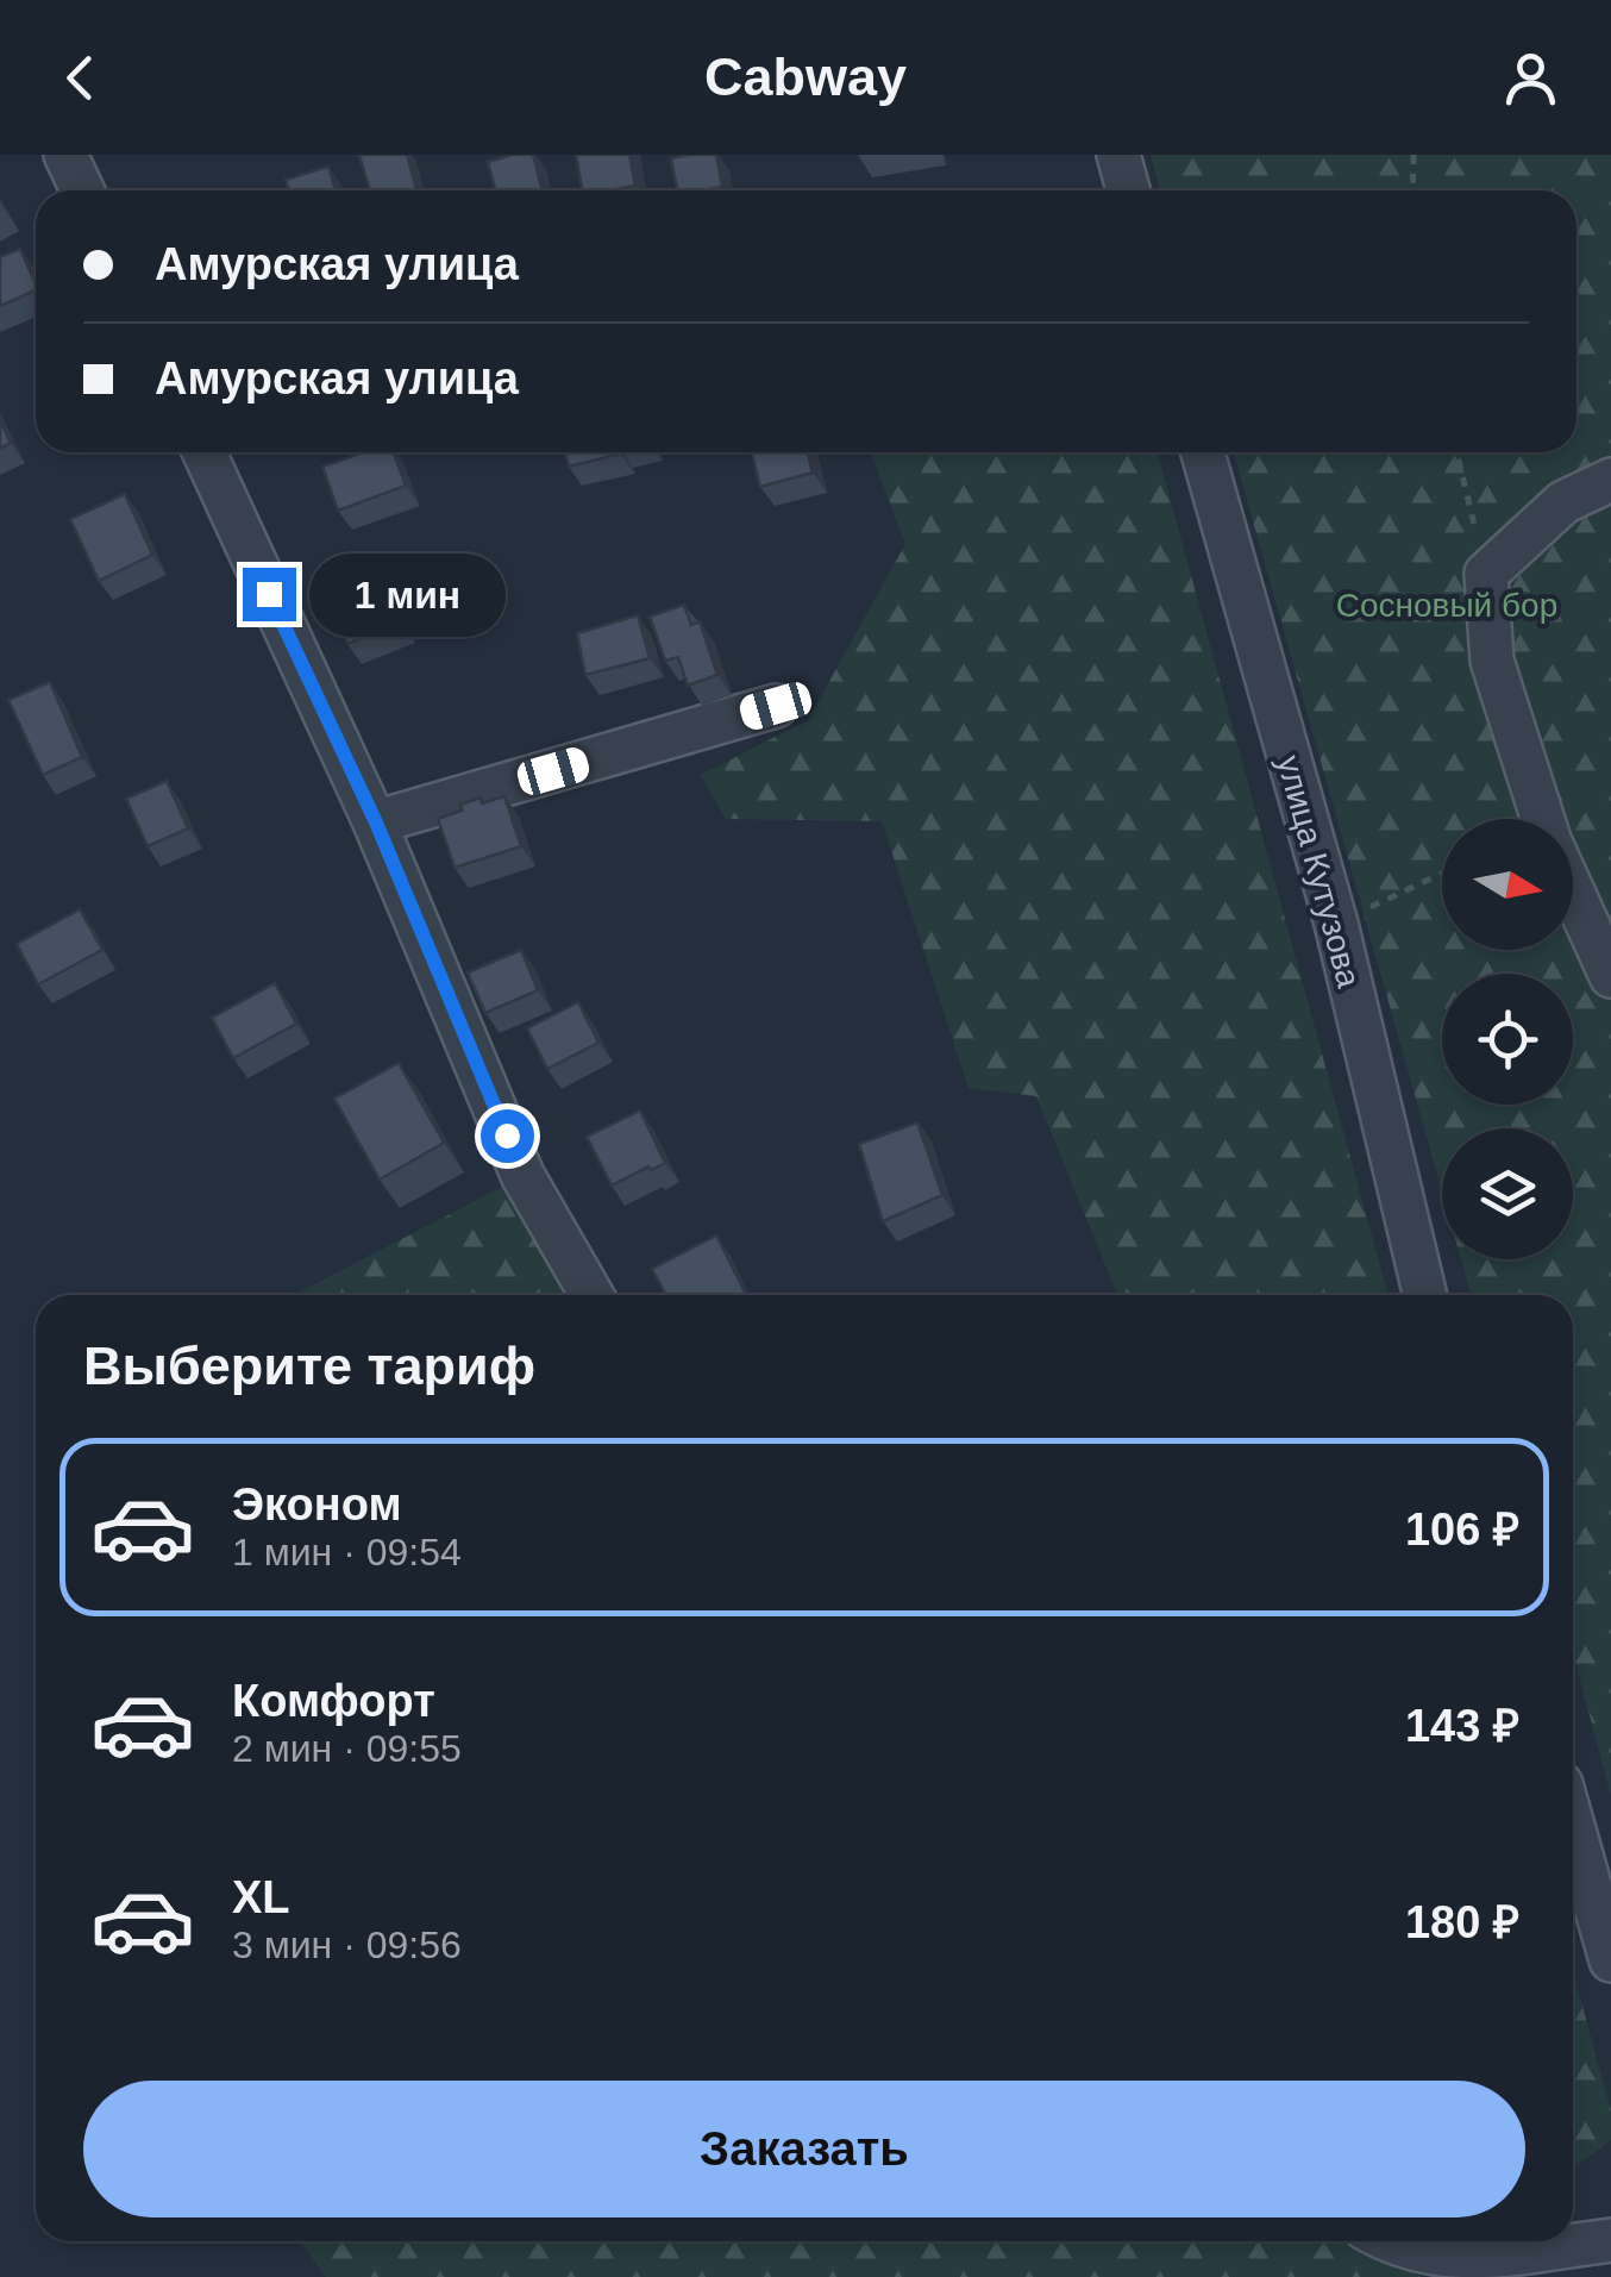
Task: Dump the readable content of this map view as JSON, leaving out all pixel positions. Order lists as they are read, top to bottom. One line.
{"streets":{"street":["улица Кутузова"]},"parks":["Сосновый бор"],"north":"right","page":{"header":"Cabway","banner":["Амурская улица","Амурская улица"],"bubble":"1 мин","heading":"Выберите тариф","list":[{"name":"Эконом","note":"1 мин · 09:54","value":"106 ₽"},{"name":"Комфорт","note":"2 мин · 09:55","value":"143 ₽"},{"name":"XL","note":"3 мин · 09:56","value":"180 ₽"}],"buttons":"Заказать"}}
